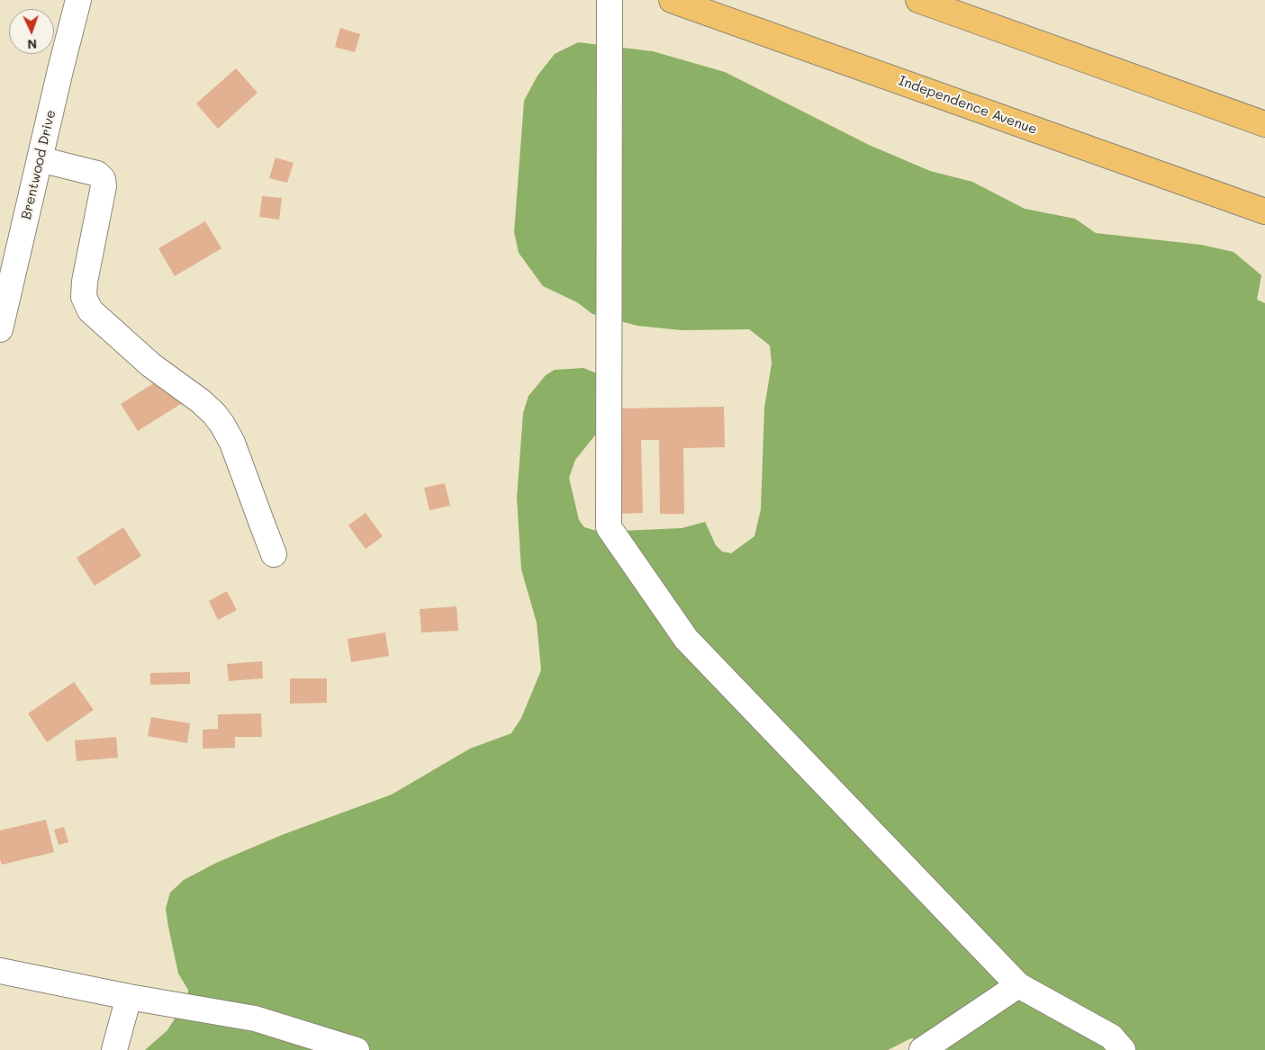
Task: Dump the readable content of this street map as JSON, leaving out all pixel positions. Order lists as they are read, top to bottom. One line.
{"streets":{"main road":["Independence Avenue"],"street":["Brentwood Drive"]},"north":"bottom"}
